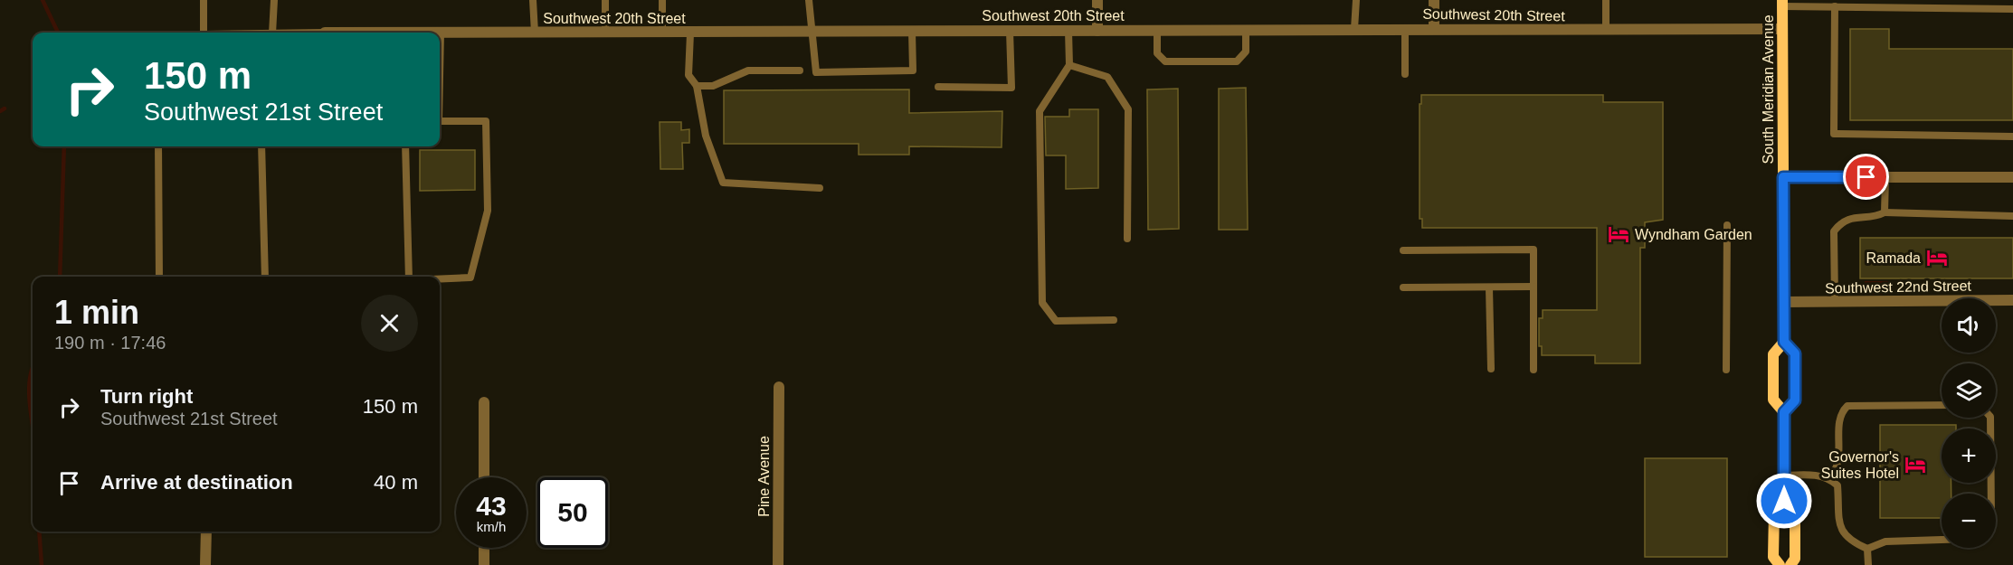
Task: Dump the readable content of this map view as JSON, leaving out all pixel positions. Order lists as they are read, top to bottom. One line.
{"streets":{"main road":["South Meridian Avenue"],"street":["Southwest 20th Street","Southwest 22nd Street","Pine Avenue"]},"crossings":[["Southwest 20th Street","South Meridian Avenue"],["South Meridian Avenue","Southwest 22nd Street"]],"places":{"hotel":["Wyndham Garden","Ramada","Governor's Suites Hotel"]},"page":{"turn":["150 m","Southwest 21st Street"],"heading":["1 min","190 m · 17:46"],"map_buttons":["+","−"],"list":[{"name":"Turn right","note":"Southwest 21st Street","value":"150 m"},{"name":"Arrive at destination","value":"40 m"}],"speed":"43 km/h","limit":"50"}}
